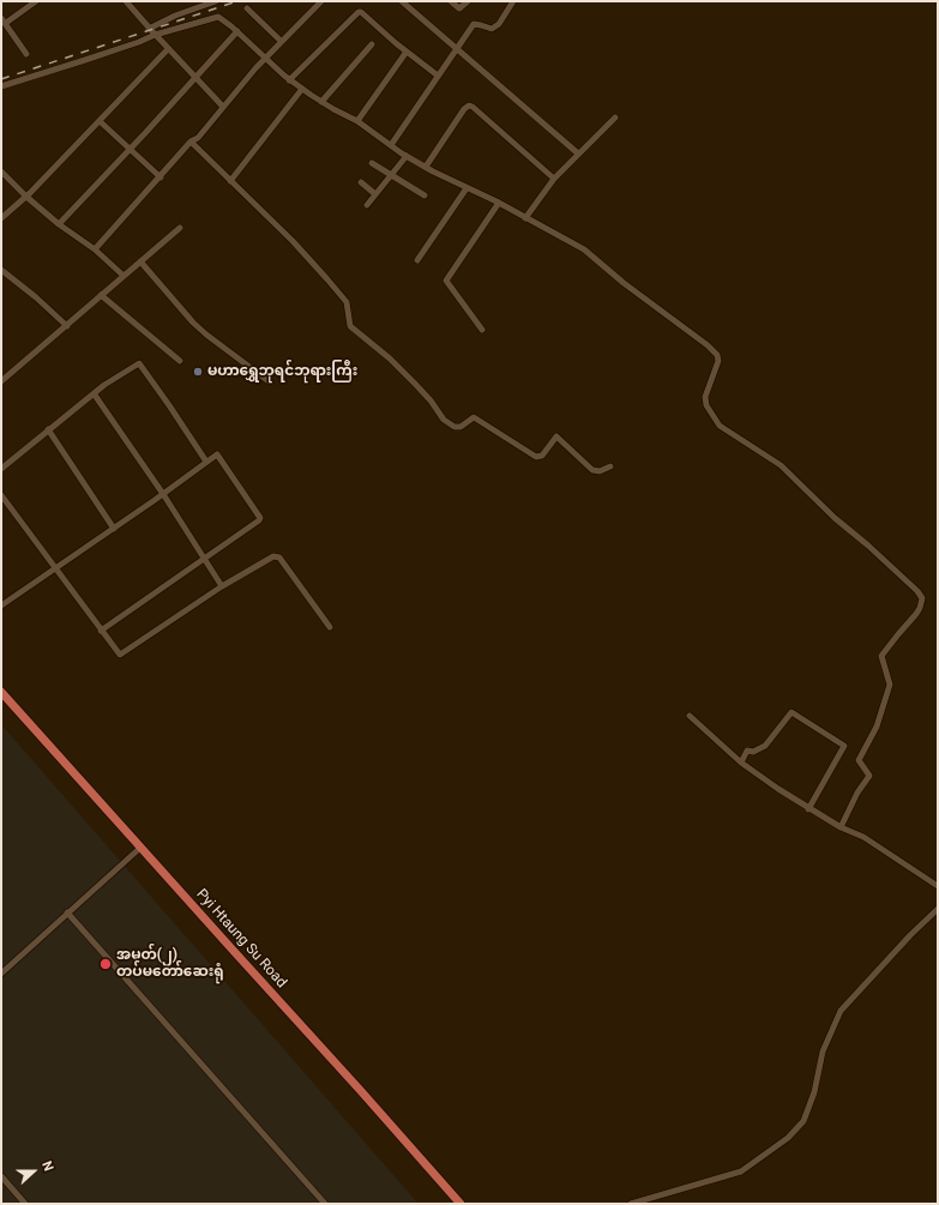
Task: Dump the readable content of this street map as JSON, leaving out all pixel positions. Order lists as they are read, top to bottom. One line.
{"streets":{"highway":["Pyi Htaung Su Road"]},"places":["မဟာရွှေဘုရင်ဘုရားကြီး","အမှတ်(၂) တပ်မတော်ဆေးရုံ"],"north":"right"}
